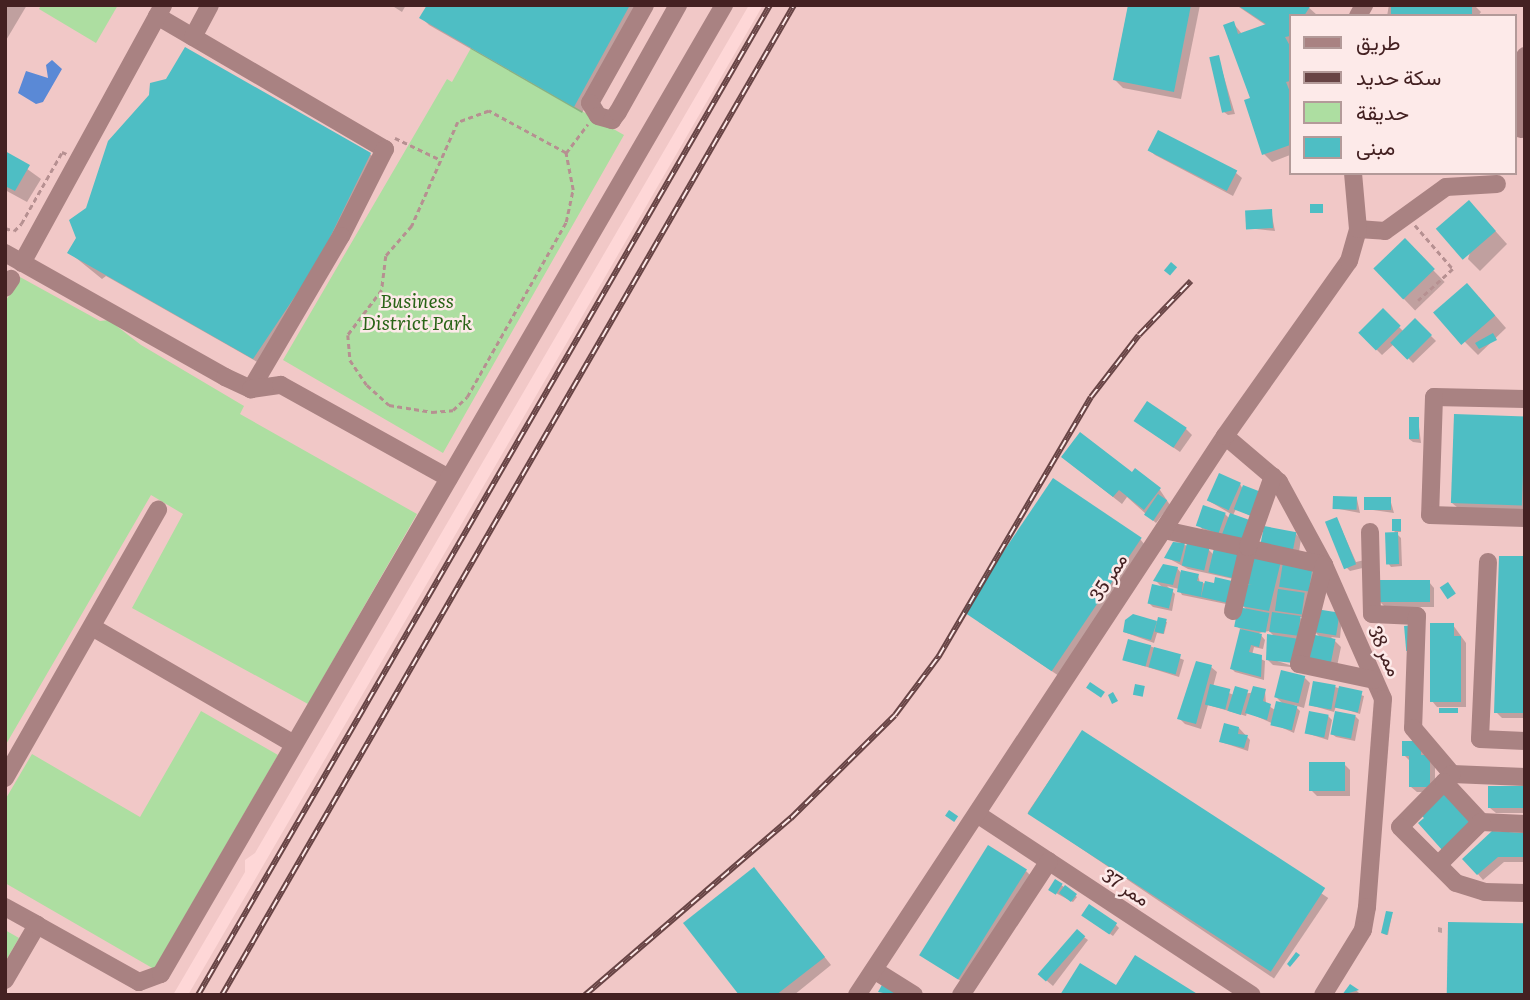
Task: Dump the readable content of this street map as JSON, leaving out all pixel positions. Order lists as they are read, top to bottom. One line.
{"streets":{"street":["ممر 35","ممر 38","ممر 37"]},"crossings":[["ممر 35","ممر 38"],["ممر 35","ممر 37"]],"parks":["Business District Park"],"legend":["طريق","سكة حديد","حديقة","مبنى"]}
